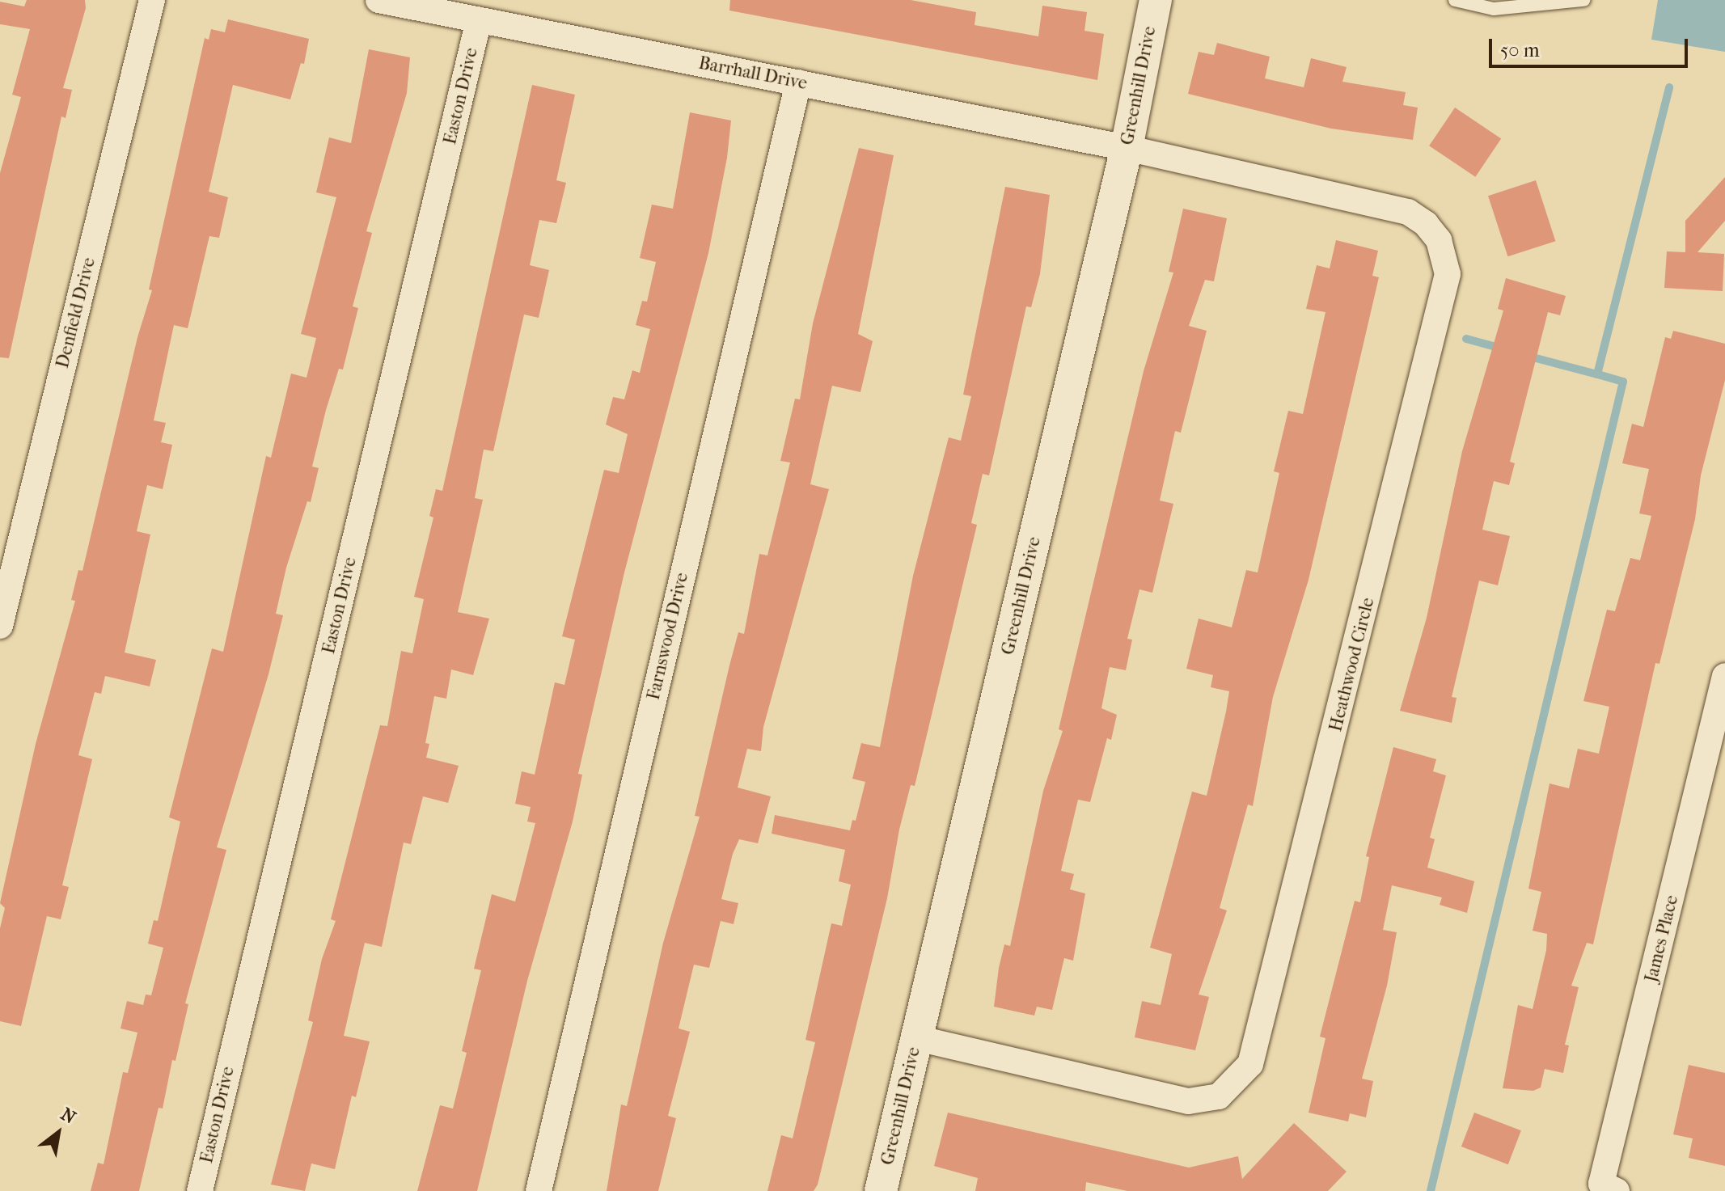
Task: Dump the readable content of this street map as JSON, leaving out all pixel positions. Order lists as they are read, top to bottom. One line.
{"streets":{"street":["Barrhall Drive","Greenhill Drive","Easton Drive","Denfield Drive","Farnswood Drive","Heathwood Circle","James Place"]},"crossings":[["Barrhall Drive","Greenhill Drive"],["Barrhall Drive","Easton Drive"],["Barrhall Drive","Farnswood Drive"],["Barrhall Drive","Heathwood Circle"],["Greenhill Drive","Heathwood Circle"]],"scale_bar":"50 m","north":"top right"}
